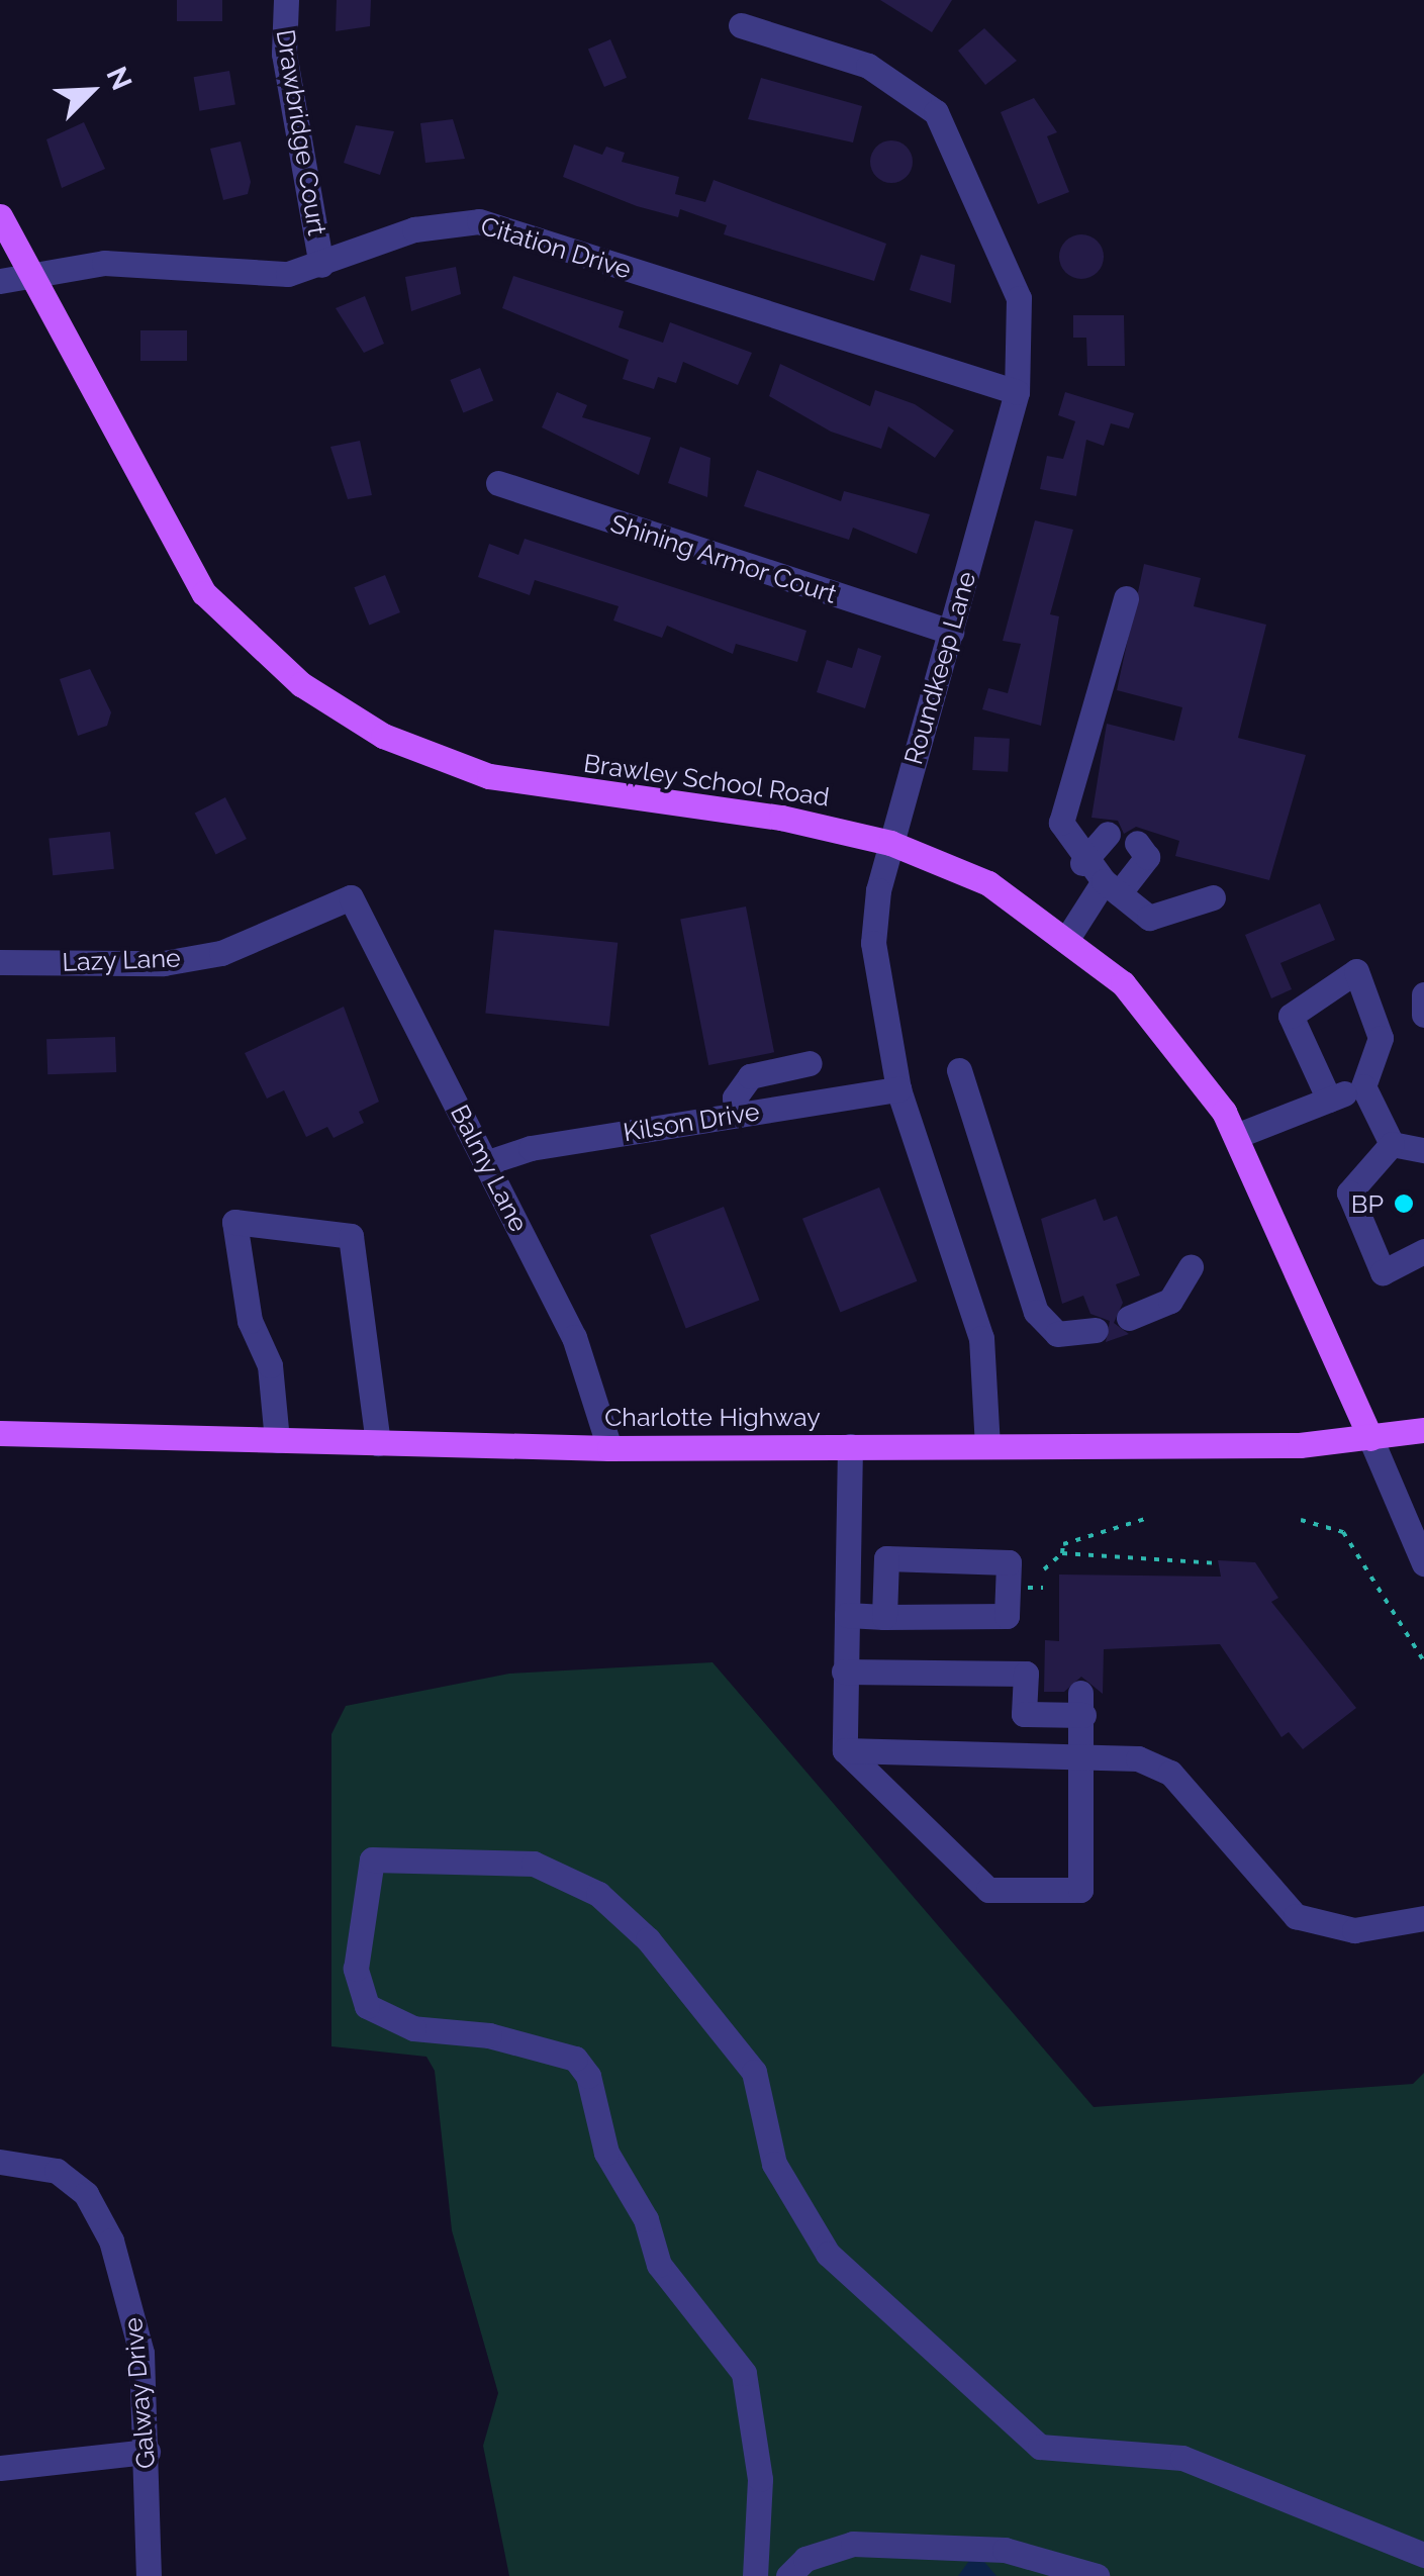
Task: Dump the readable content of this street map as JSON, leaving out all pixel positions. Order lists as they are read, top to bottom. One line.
{"streets":{"main road":["Brawley School Road","Charlotte Highway"],"street":["Drawbridge Court","Citation Drive","Shining Armor Court","Roundkeep Lane","Lazy Lane","Kilson Drive","Balmy Lane","Galway Drive"]},"crossings":[["Drawbridge Court","Citation Drive"],["Citation Drive","Roundkeep Lane"],["Citation Drive","Brawley School Road"],["Shining Armor Court","Roundkeep Lane"],["Roundkeep Lane","Brawley School Road"],["Roundkeep Lane","Kilson Drive"],["Roundkeep Lane","Charlotte Highway"],["Brawley School Road","Charlotte Highway"],["Lazy Lane","Balmy Lane"],["Kilson Drive","Balmy Lane"],["Balmy Lane","Charlotte Highway"]],"places":["BP"],"north":"top right"}
